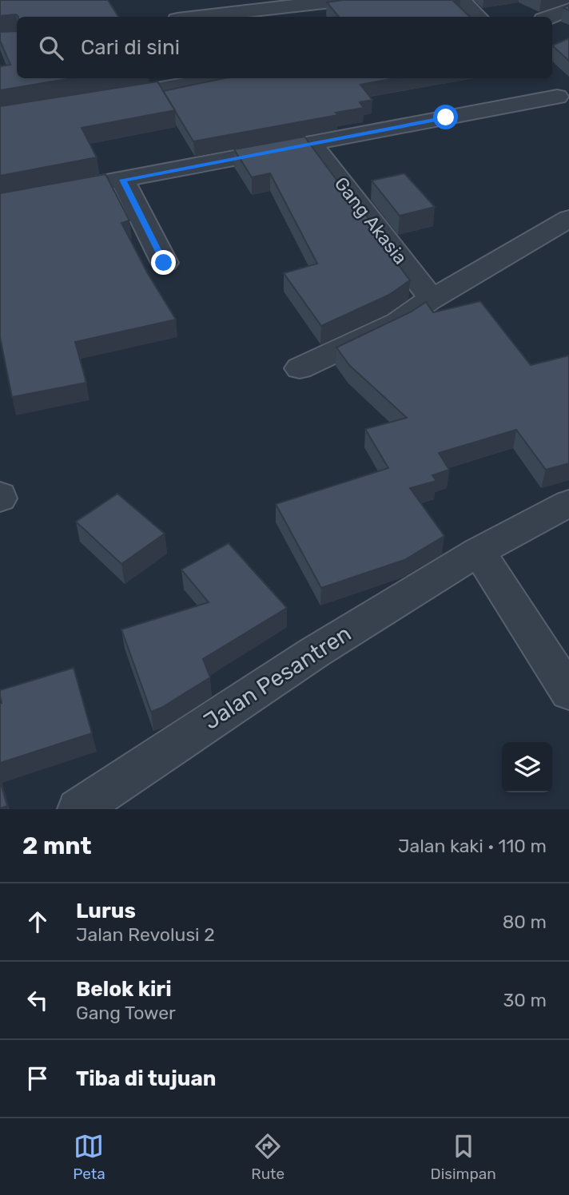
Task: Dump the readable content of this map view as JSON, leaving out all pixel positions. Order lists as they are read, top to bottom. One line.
{"streets":{"street":["Gang Akasia","Jalan Pesantren"]},"page":{"search":"Cari di sini","heading":["2 mnt","Jalan kaki · 110 m"],"list":[["Lurus","Jalan Revolusi 2","80 m"],["Belok kiri","Gang Tower","30 m"],"Tiba di tujuan"],"nav":["Peta","Rute","Disimpan"]}}
